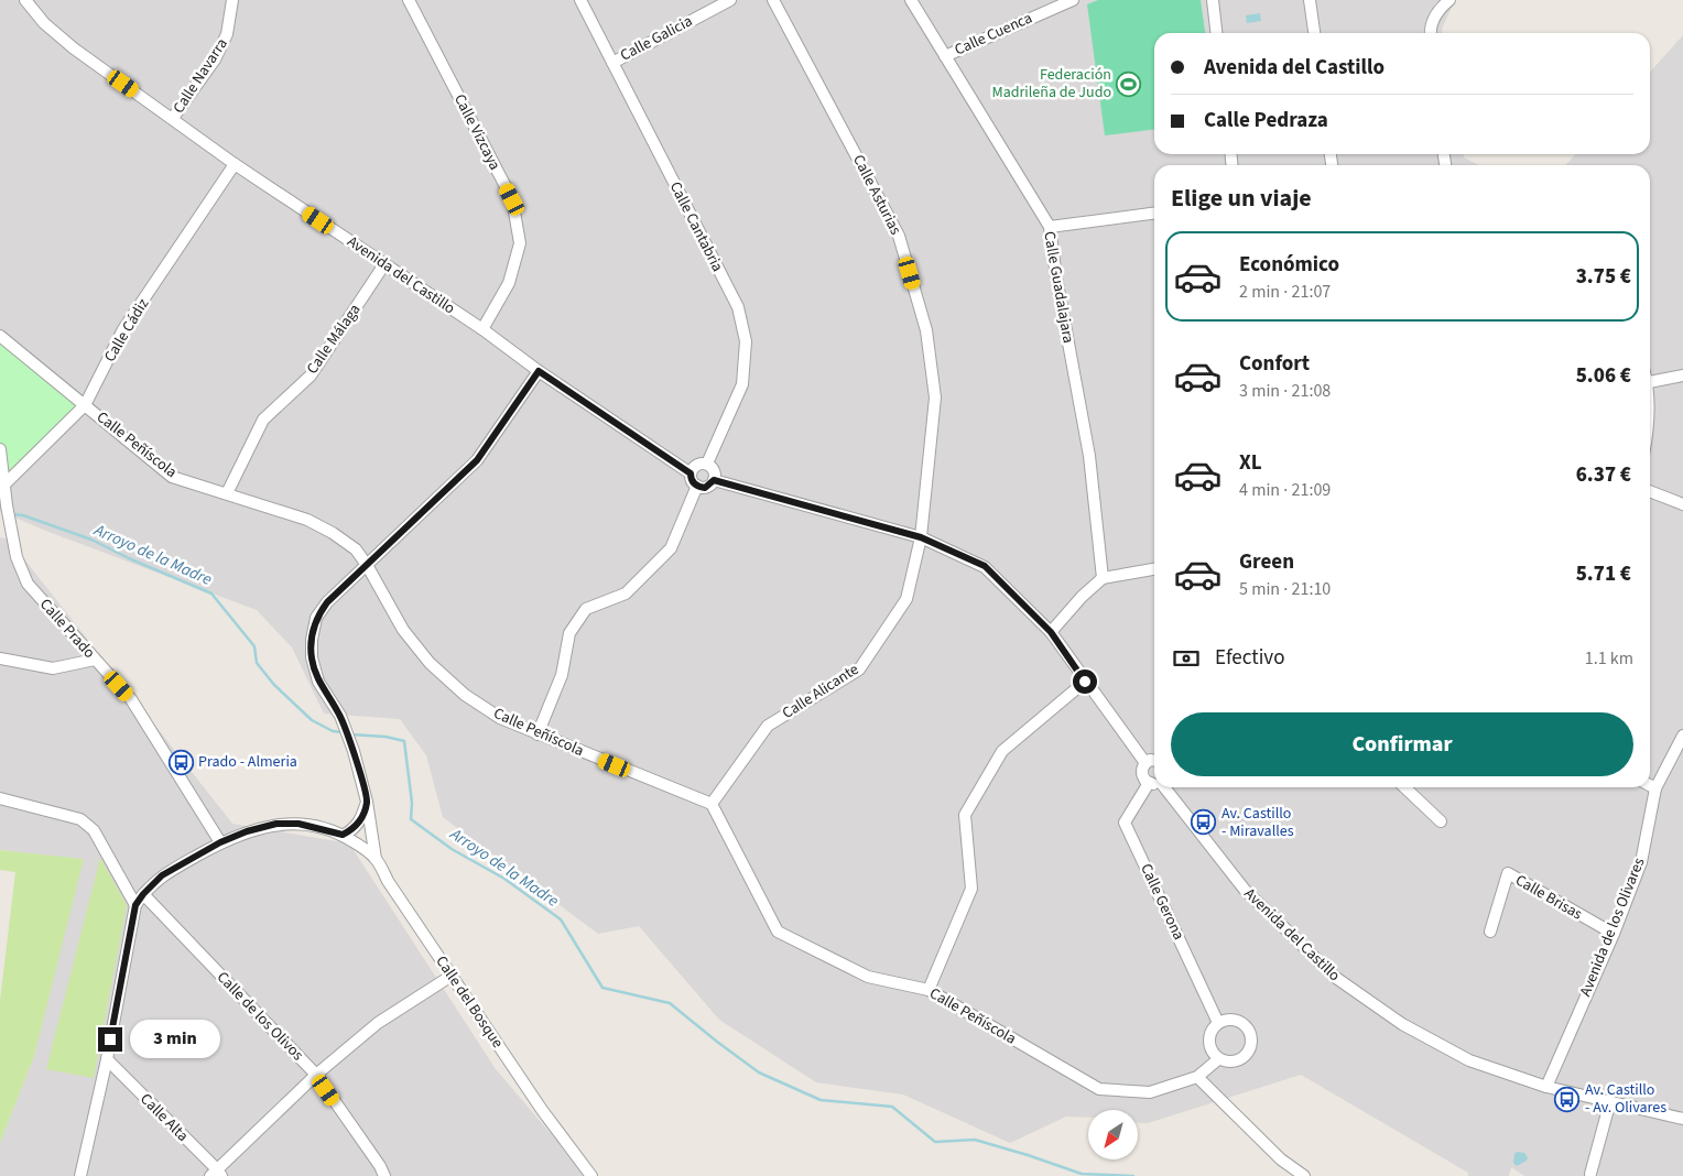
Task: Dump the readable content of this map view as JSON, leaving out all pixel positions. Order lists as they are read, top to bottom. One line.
{"streets":{"street":["Calle Cuenca","Calle Galicia","Calle Navarra","Calle Vizcaya","Calle Asturias","Calle Cantabria","Avenida del Castillo","Calle Guadalajara","Calle Cádiz","Calle Málaga","Calle Peñíscola","Calle Prado","Calle Alicante","Calle Brisas","Calle Gerona","Avenida de los Olivares","Calle del Bosque","Calle de los Olivos","Calle Alta"]},"crossings":[["Calle Cuenca","Calle Guadalajara"],["Calle Galicia","Calle Cantabria"],["Calle Navarra","Avenida del Castillo"],["Calle Vizcaya","Avenida del Castillo"],["Calle Asturias","Calle Alicante"],["Calle Cantabria","Avenida del Castillo"],["Avenida del Castillo","Calle Cádiz"],["Avenida del Castillo","Calle Málaga"],["Avenida del Castillo","Avenida de los Olivares"],["Calle Cádiz","Calle Peñíscola"],["Calle Cádiz","Calle Prado"],["Calle Málaga","Calle Peñíscola"],["Calle Peñíscola","Calle Alicante"],["Calle Peñíscola","Calle Gerona"],["Calle Prado","Calle del Bosque"],["Calle Brisas","Avenida de los Olivares"],["Calle del Bosque","Calle de los Olivos"]],"water":["Arroyo de la Madre"],"places":{"sports":["Federación Madrileña de Judo"],"bus stop":["Prado - Almeria","Av. Castillo - Miravalles","Av. Castillo - Av. Olivares"]},"north":"bottom left","page":{"banner":["Avenida del Castillo","Calle Pedraza"],"heading":"Elige un viaje","list":[{"name":"Económico","note":"2 min · 21:07","value":"3.75 €"},{"name":"Confort","note":"3 min · 21:08","value":"5.06 €"},{"name":"XL","note":"4 min · 21:09","value":"6.37 €"},{"name":"Green","note":"5 min · 21:10","value":"5.71 €"}],"pay":["Efectivo","1.1 km"],"buttons":"Confirmar","bubble":"3 min"}}
